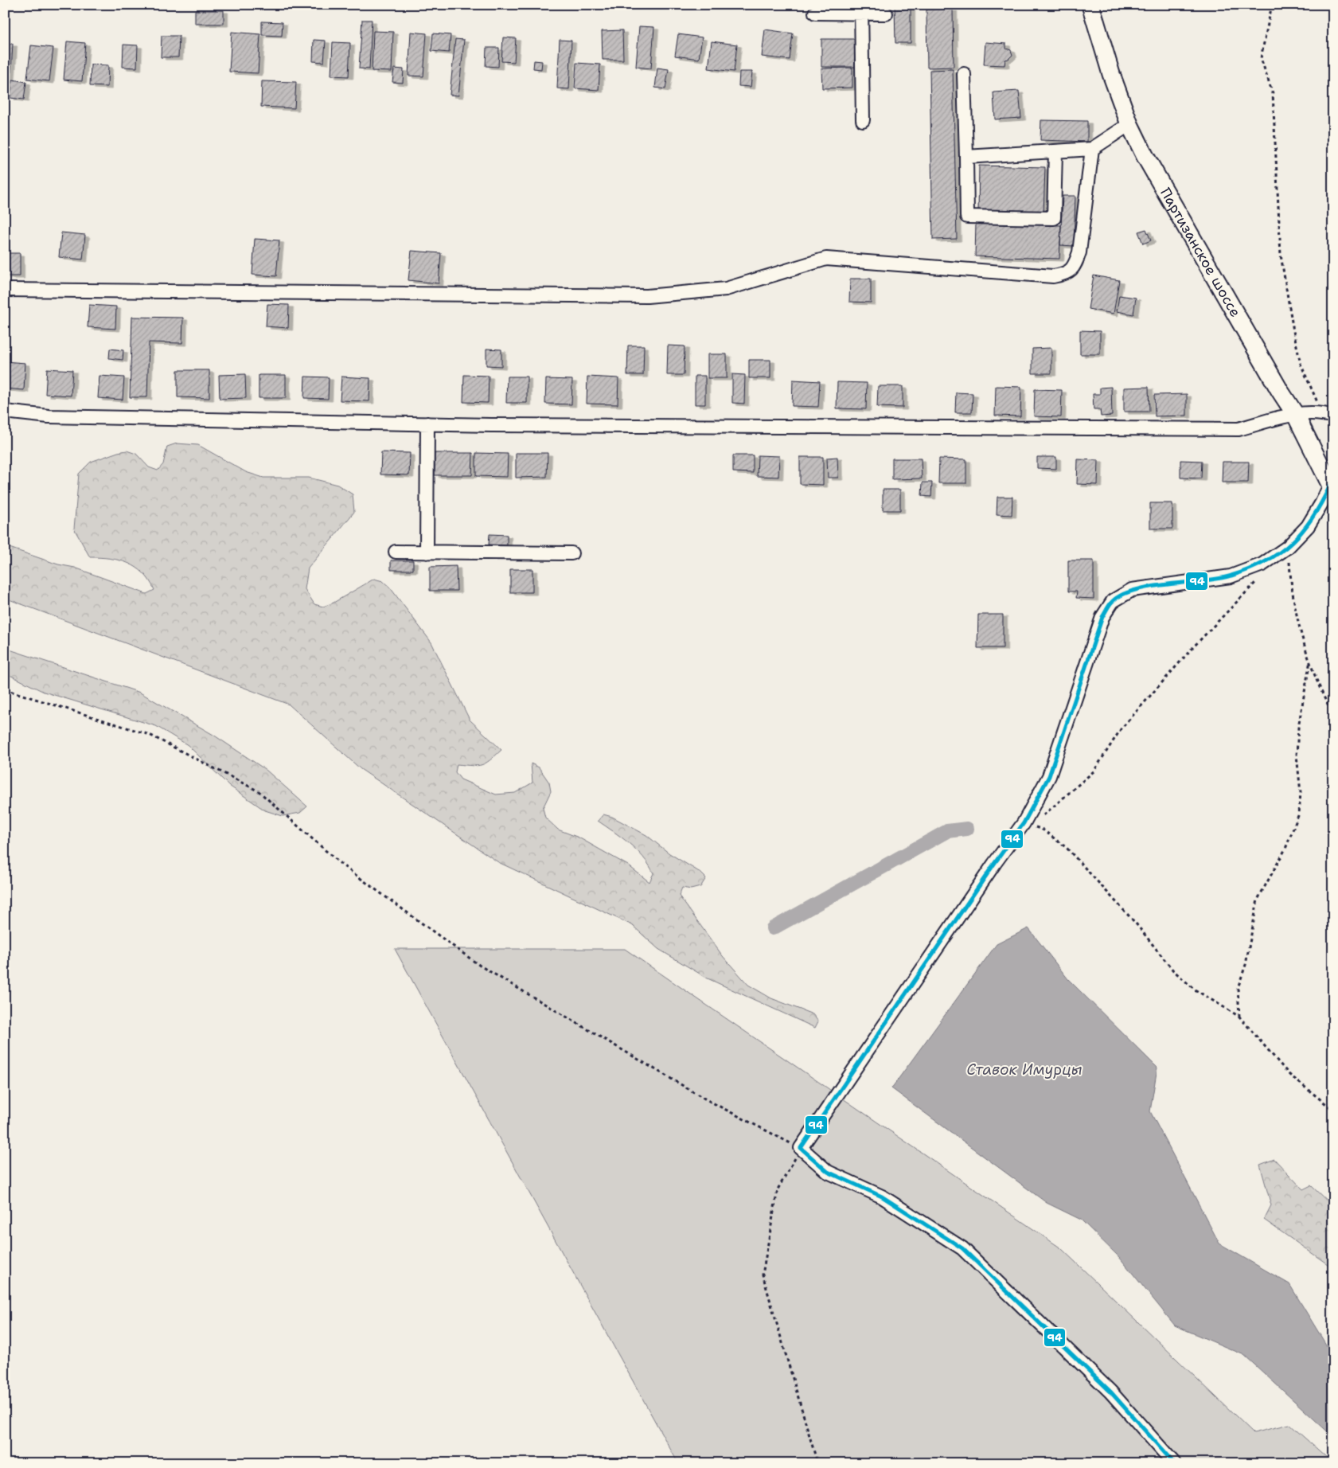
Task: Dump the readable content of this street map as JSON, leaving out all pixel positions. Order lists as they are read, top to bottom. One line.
{"streets":{"main road":["Партизанское шоссе"]},"water":["Ставок Имурцы"],"lines":["transit line 94"]}
